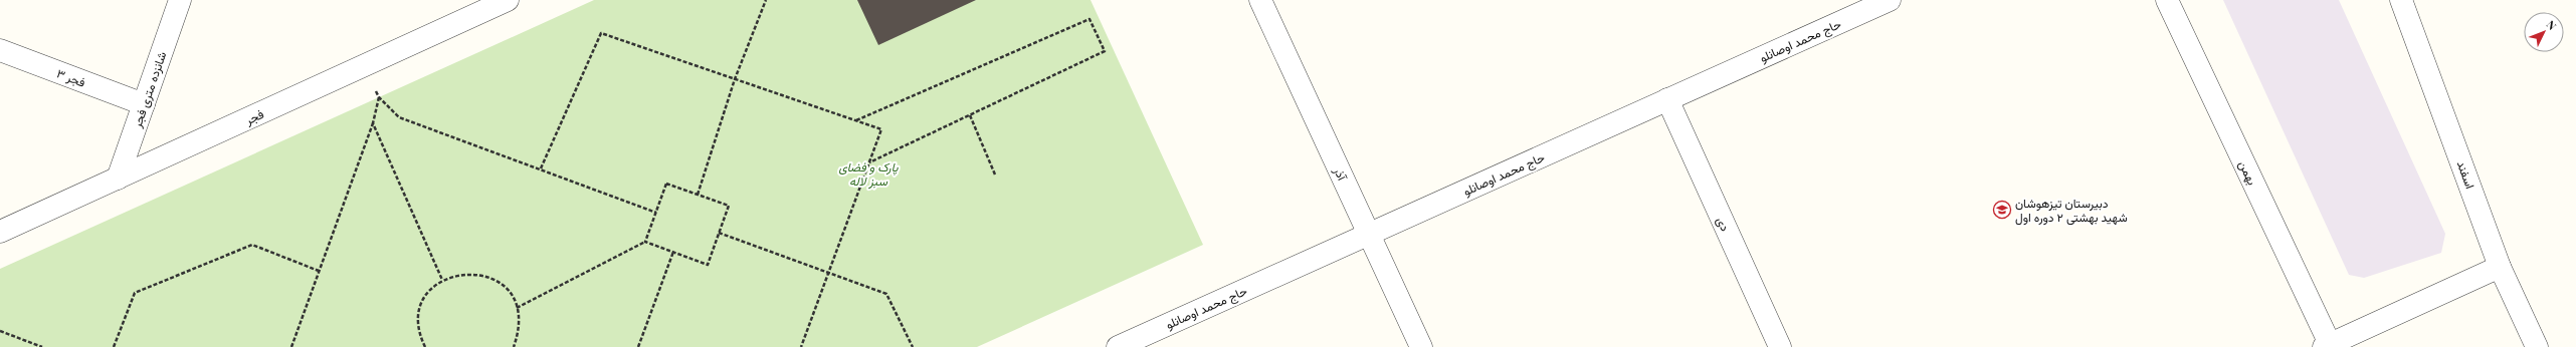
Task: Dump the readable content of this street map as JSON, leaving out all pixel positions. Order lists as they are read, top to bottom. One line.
{"streets":{"street":["حاج محمد اوصانلو","فجر ۳","شانزده متری فجر","فجر","بهمن","آذر","اسفند","دی"]},"crossings":[["حاج محمد اوصانلو","آذر"],["حاج محمد اوصانلو","دی"],["فجر ۳","شانزده متری فجر"],["شانزده متری فجر","فجر"]],"parks":["پارک و فضای سبز لاله"],"places":{"school or university":["دبیرستان تیزهوشان شهید بهشتی ۲ دوره اول"]},"north":"top right"}
